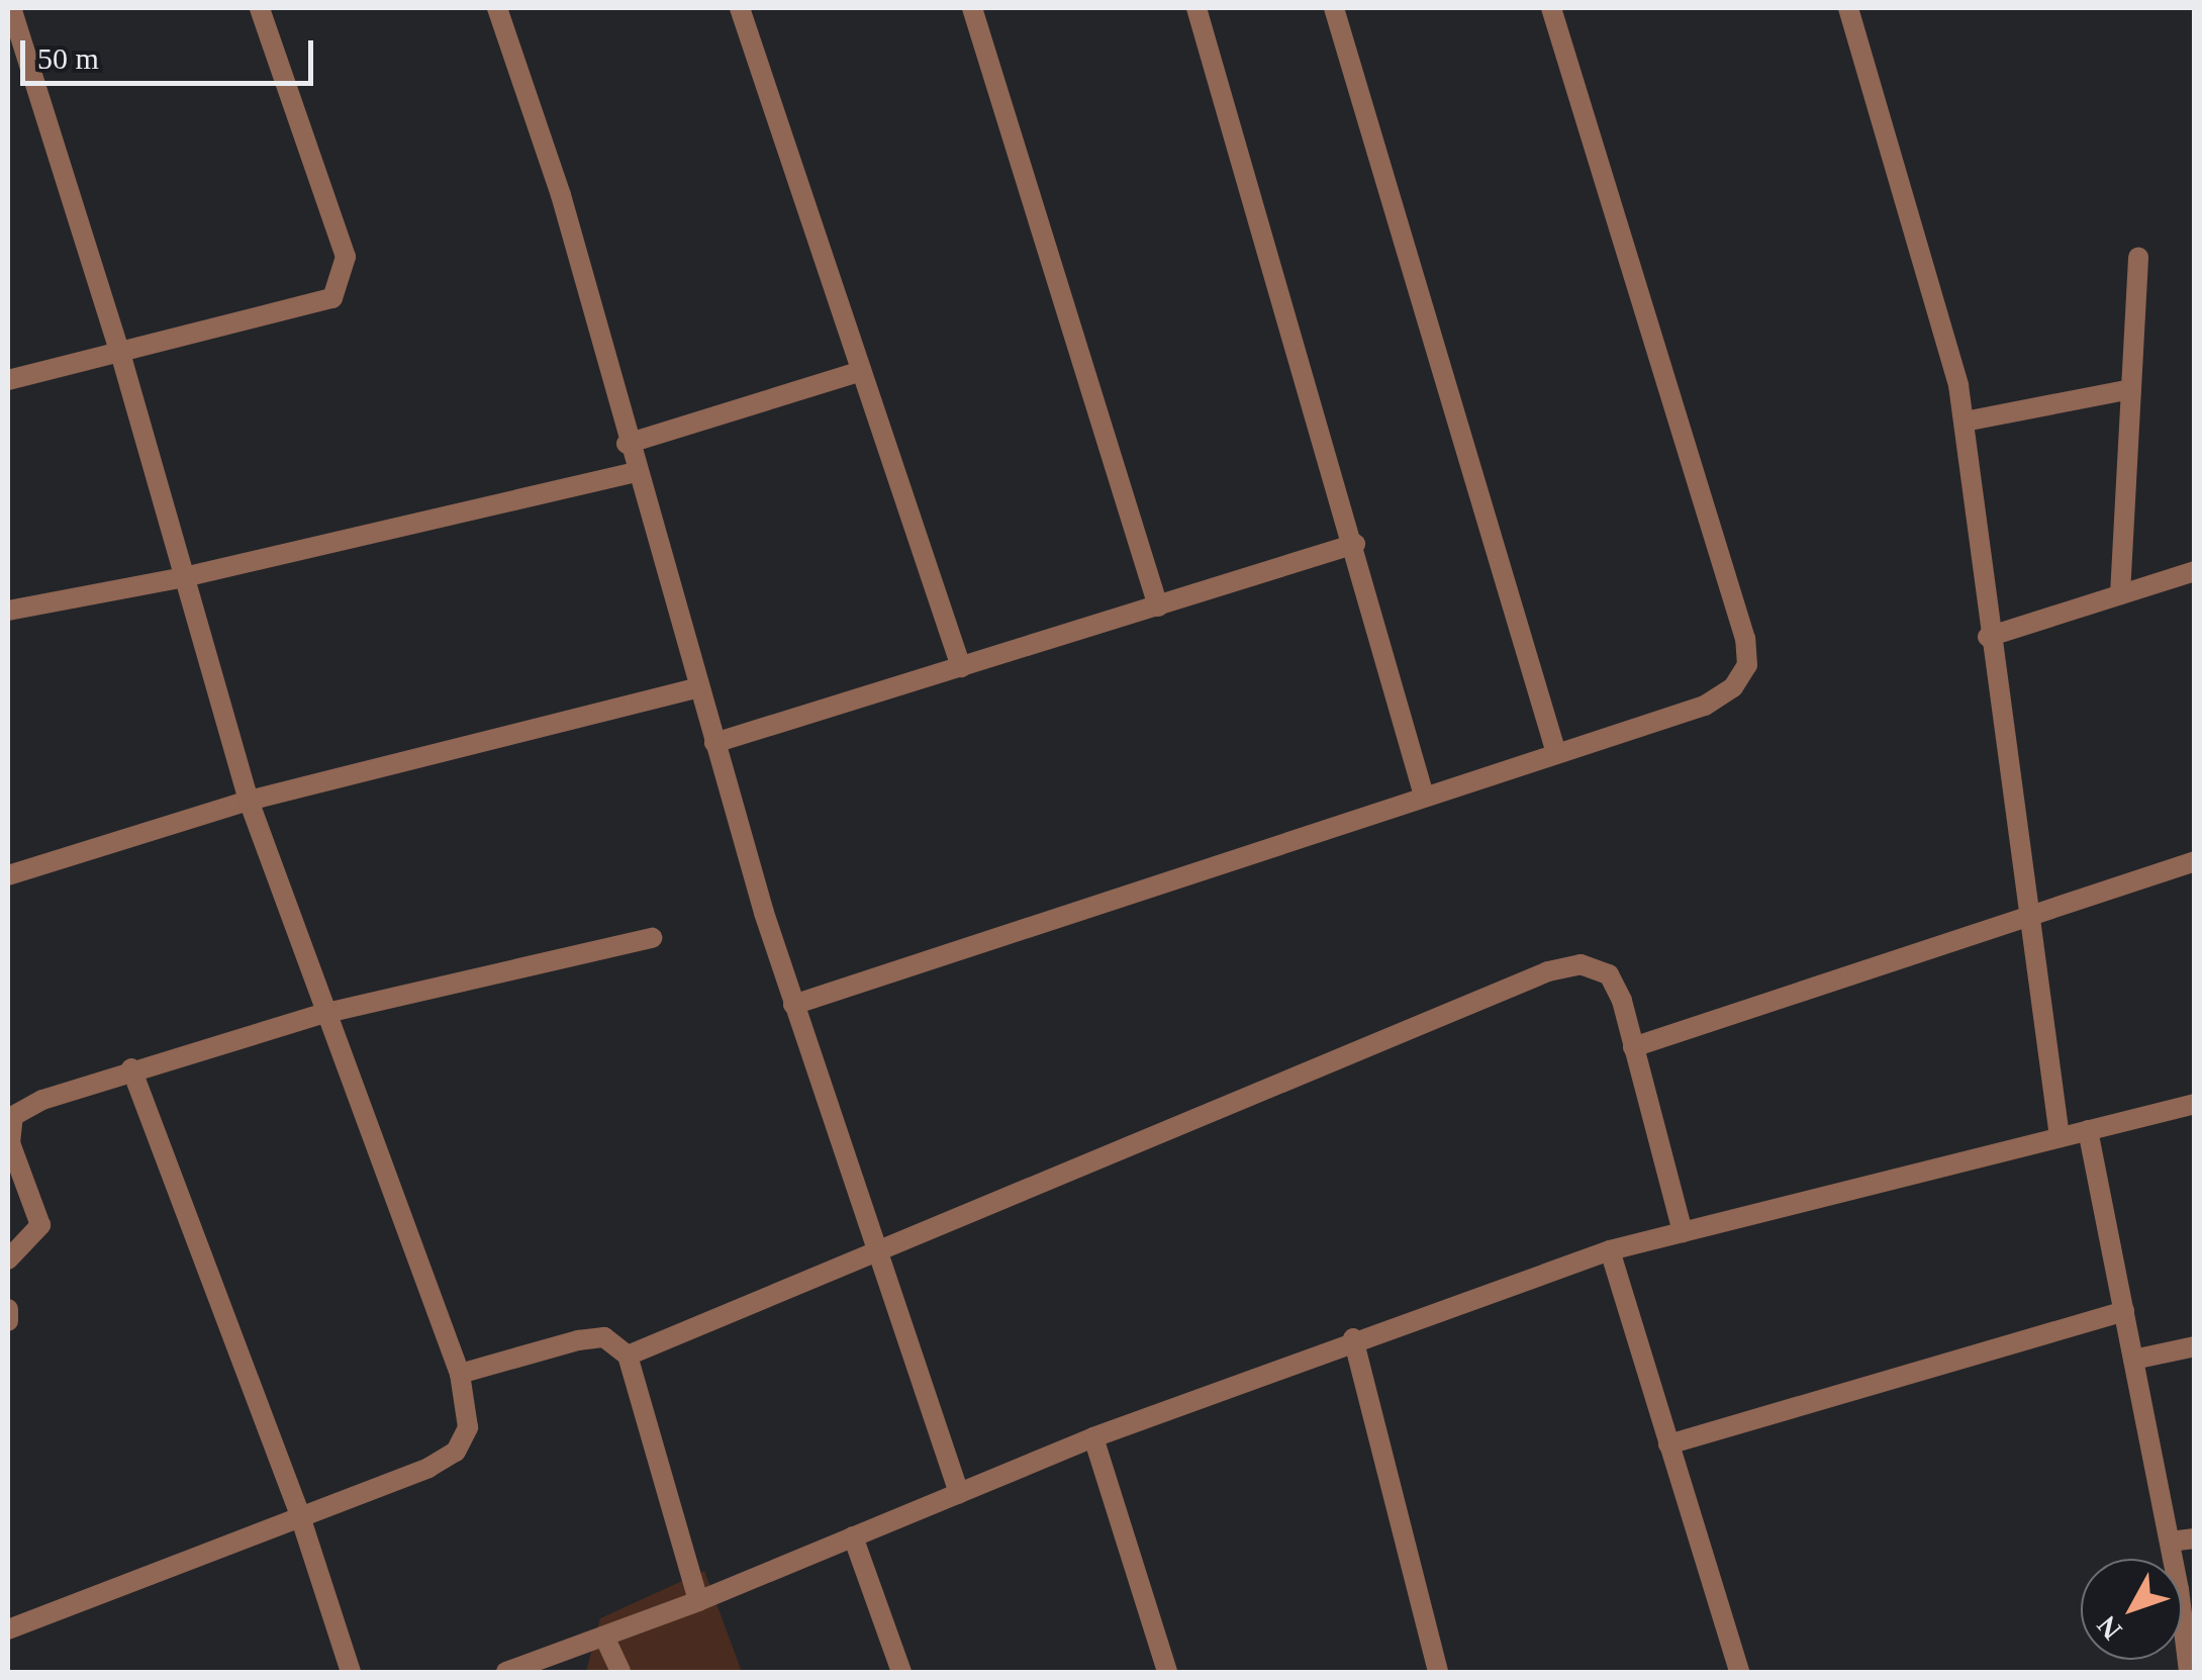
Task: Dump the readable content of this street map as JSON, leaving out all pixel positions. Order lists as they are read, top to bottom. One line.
{"scale_bar":"50 m","north":"bottom left"}
